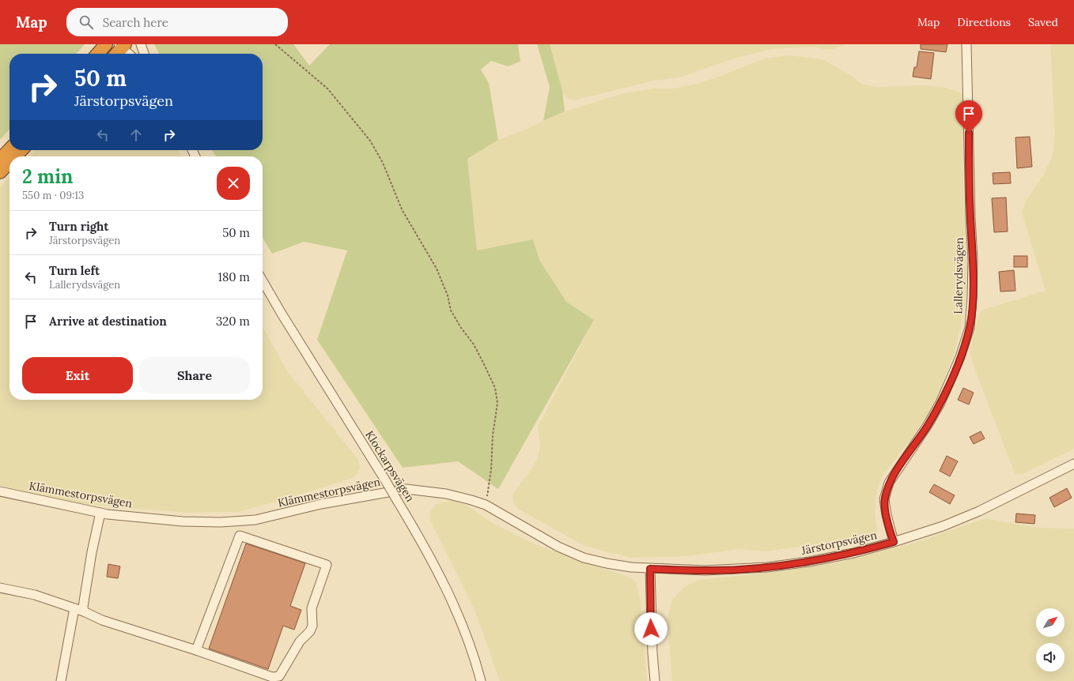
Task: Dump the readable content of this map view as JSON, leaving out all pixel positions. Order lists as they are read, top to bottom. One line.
{"streets":{"street":["Lallerydsvägen","Klockarpsvägen","Klämmestorpsvägen","Järstorpsvägen"]},"crossings":[["Lallerydsvägen","Järstorpsvägen"],["Klämmestorpsvägen","Järstorpsvägen"]],"north":"top right","page":{"header":"Map","search":"Search here","nav":["Map","Directions","Saved"],"turn":["50 m","Järstorpsvägen"],"heading":["2 min","550 m · 09:13"],"list":[{"name":"Turn right","note":"Järstorpsvägen","value":"50 m"},{"name":"Turn left","note":"Lallerydsvägen","value":"180 m"},{"name":"Arrive at destination","value":"320 m"}],"buttons":["Exit","Share"]}}
